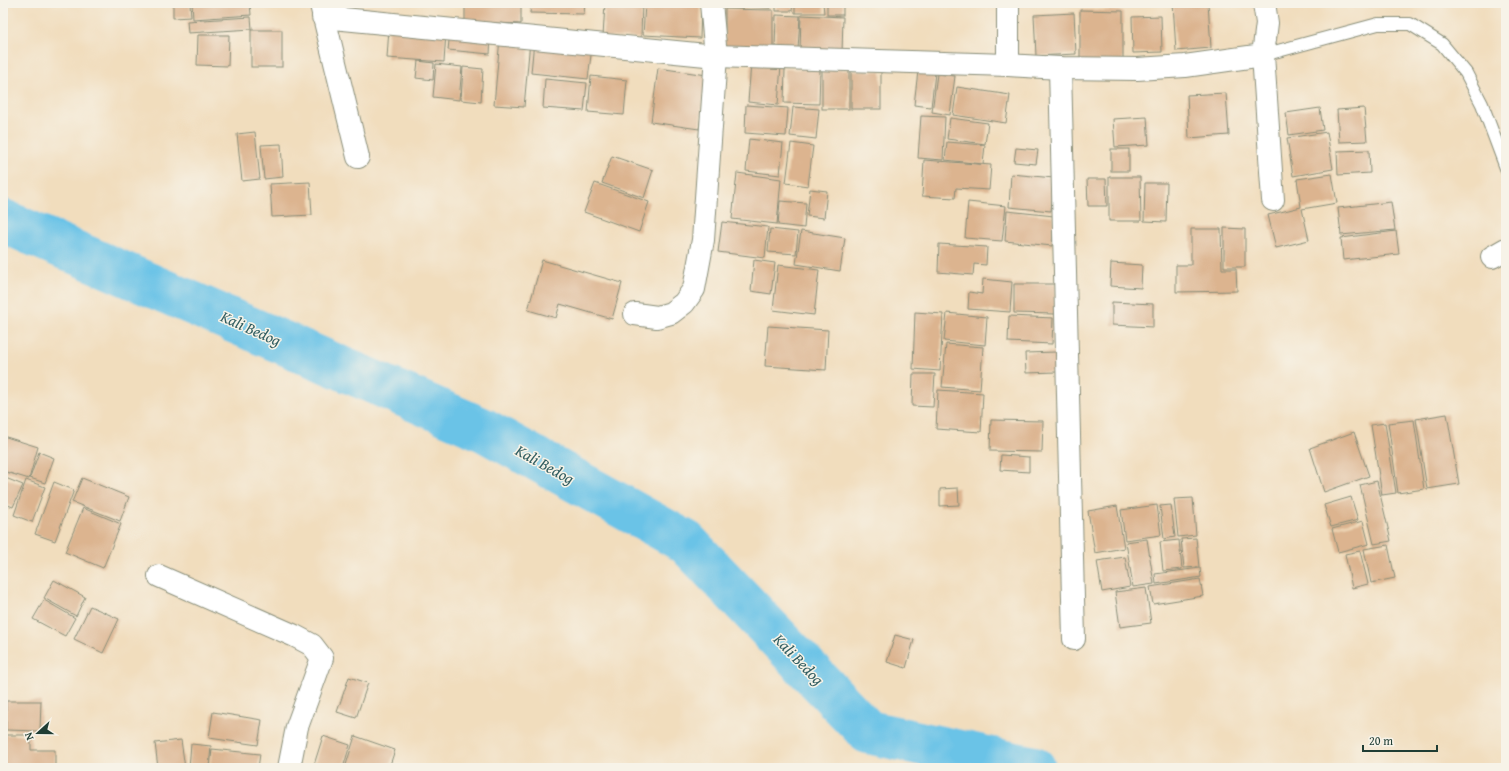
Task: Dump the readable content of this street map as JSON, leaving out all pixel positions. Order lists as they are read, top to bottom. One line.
{"water":["Kali Bedog"],"scale_bar":"20 m","north":"left"}
